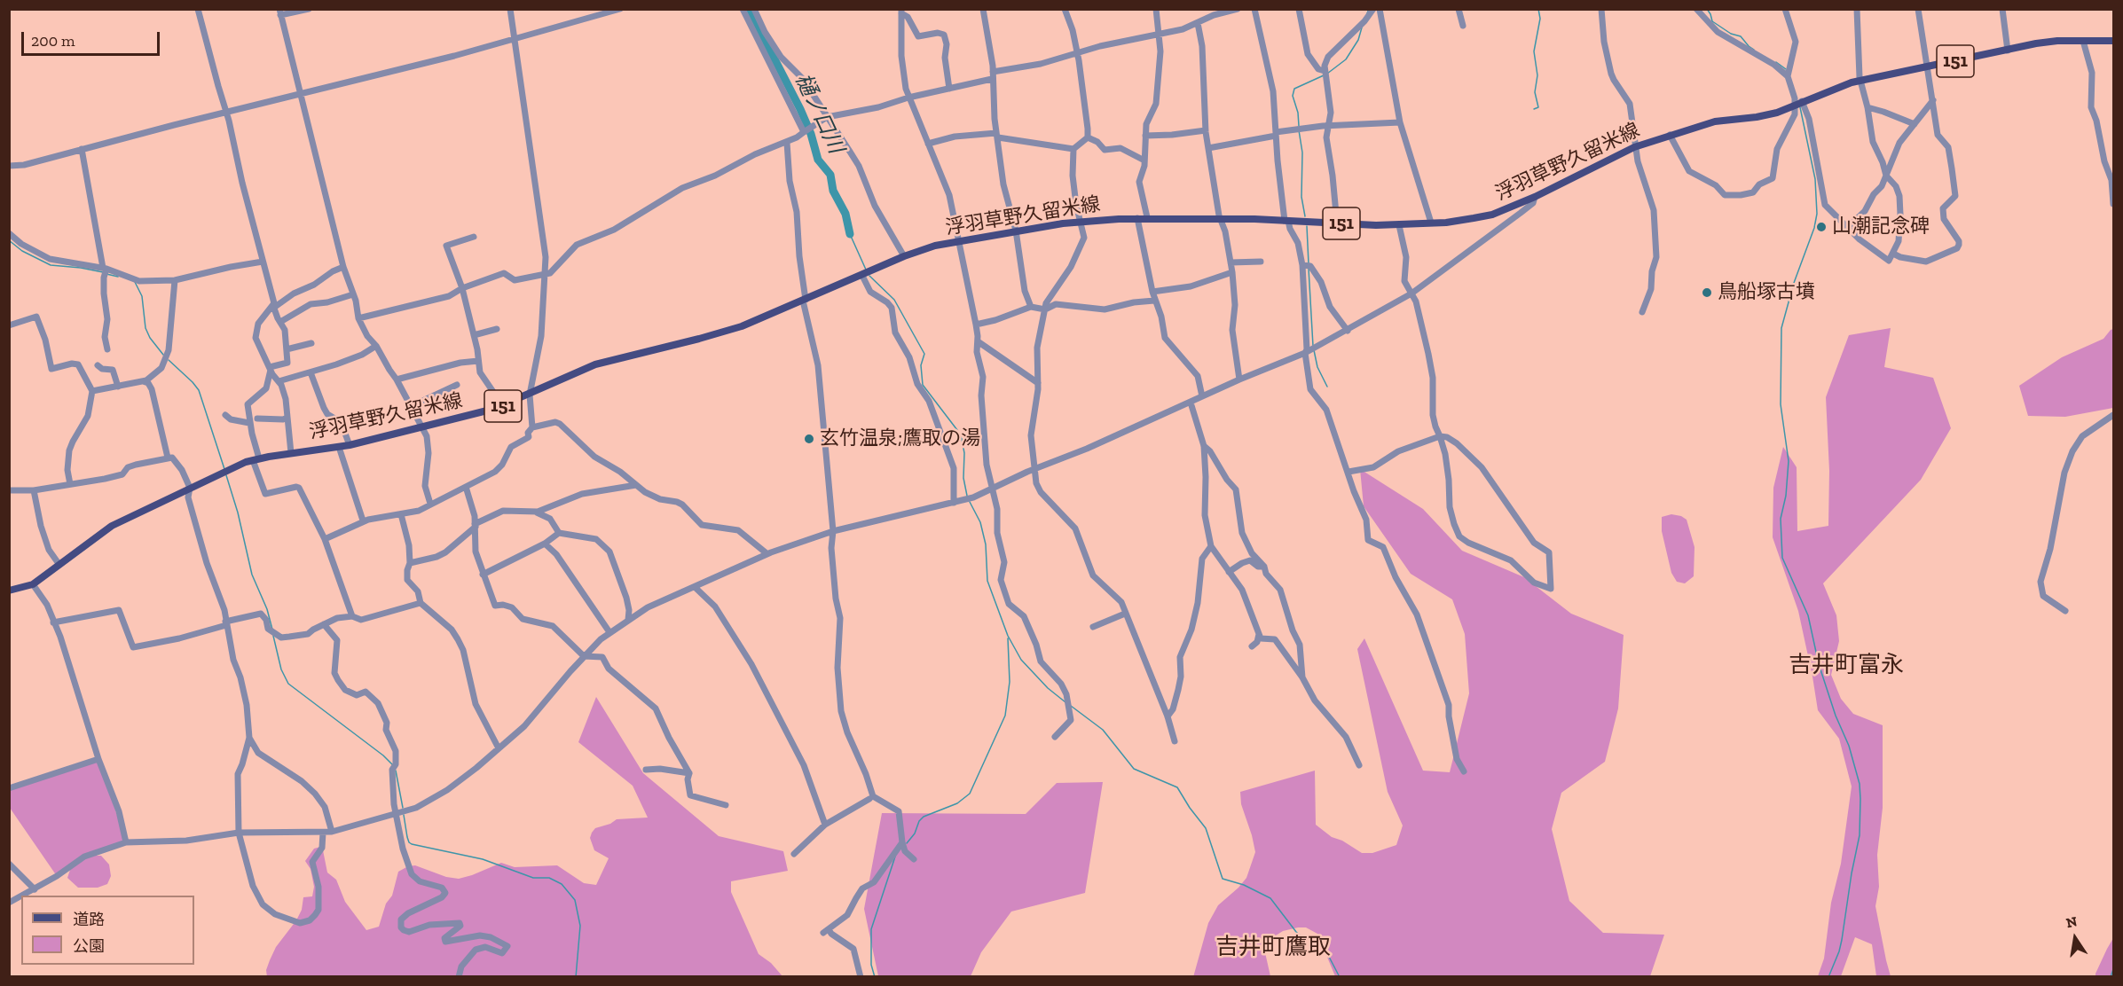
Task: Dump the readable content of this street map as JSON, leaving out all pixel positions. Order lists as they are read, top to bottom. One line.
{"streets":{"main road":["151","浮羽草野久留米線"]},"districts":["吉井町富永","吉井町鷹取"],"water":["樋ノ口川"],"places":["山潮記念碑","鳥船塚古墳","玄竹温泉;鷹取の湯"],"legend":["道路","公園"],"scale_bar":"200 m","north":"top"}
